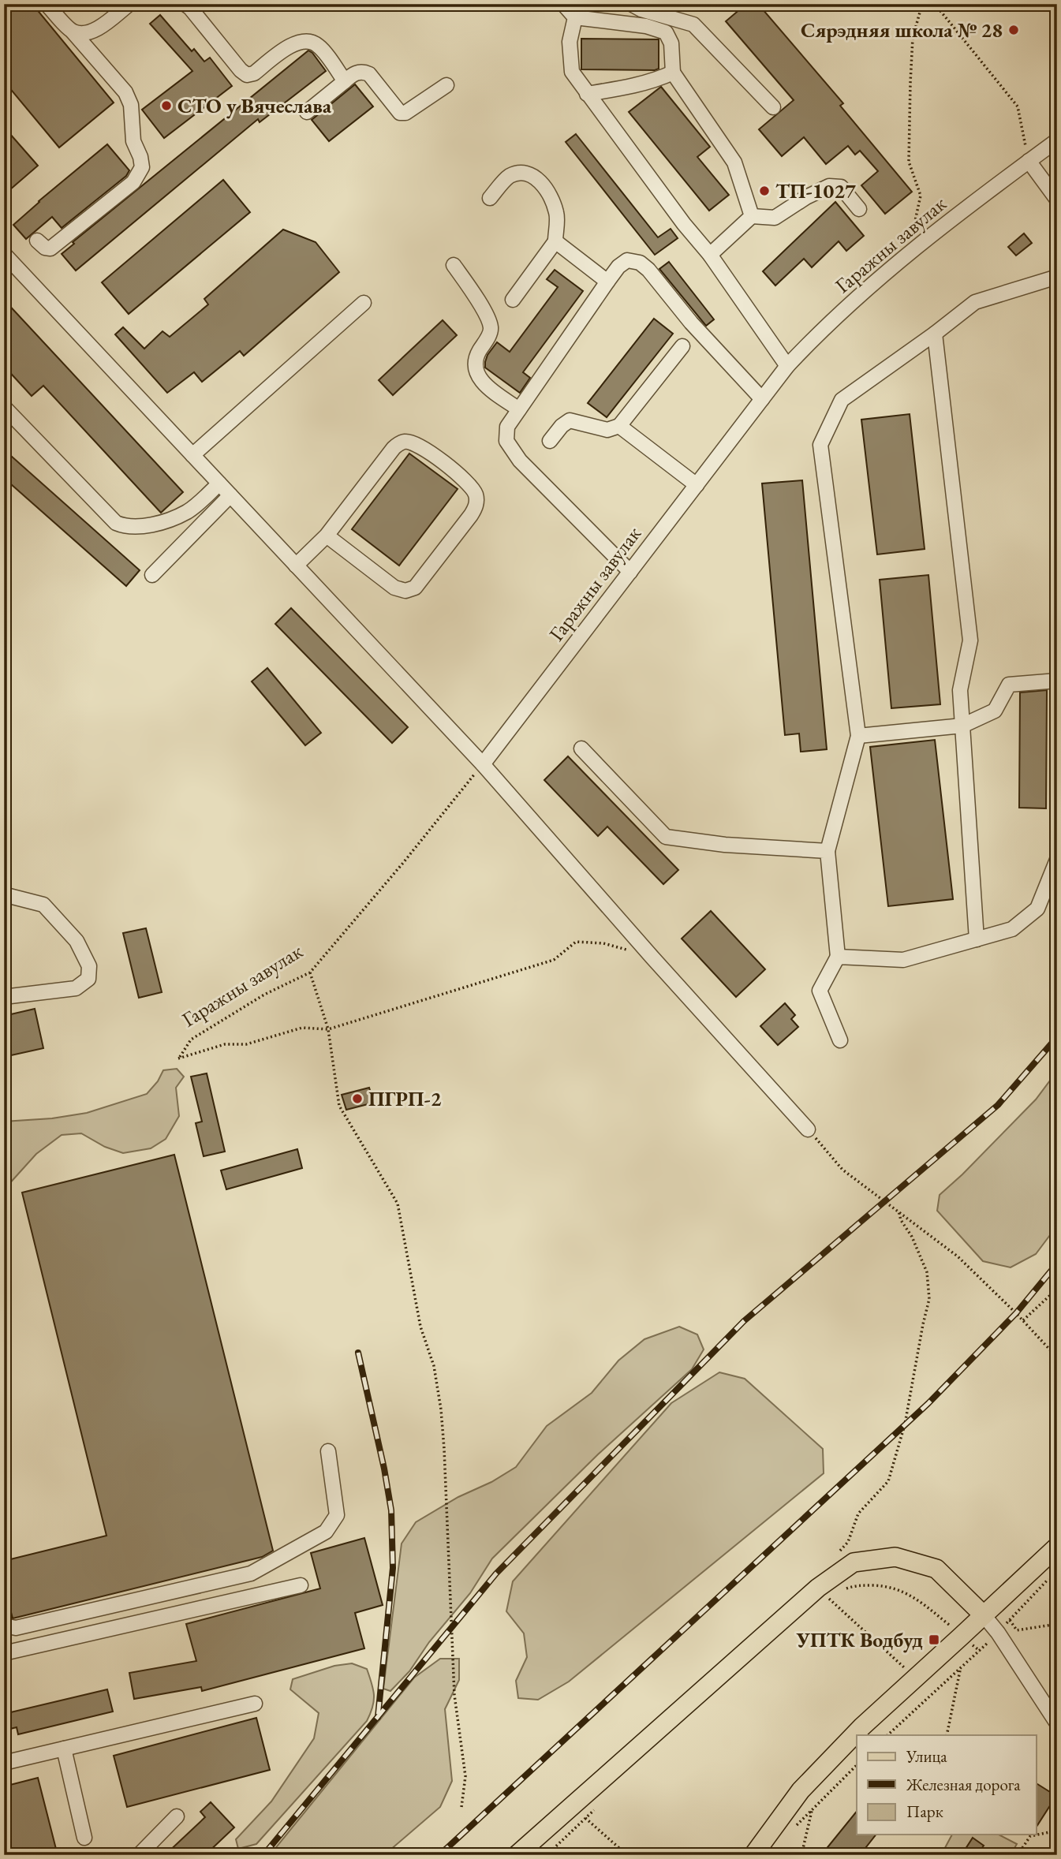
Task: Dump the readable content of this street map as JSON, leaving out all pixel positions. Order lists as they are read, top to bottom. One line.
{"streets":{"street":["Гаражны завулак"]},"places":{"other":["Сярэдняя школа № 28","СТО у Вячеслава","ТП-1027","ПГРП-2"],"transit":["УПТК Водбуд"]},"legend":["Улица","Железная дорога","Парк"]}
